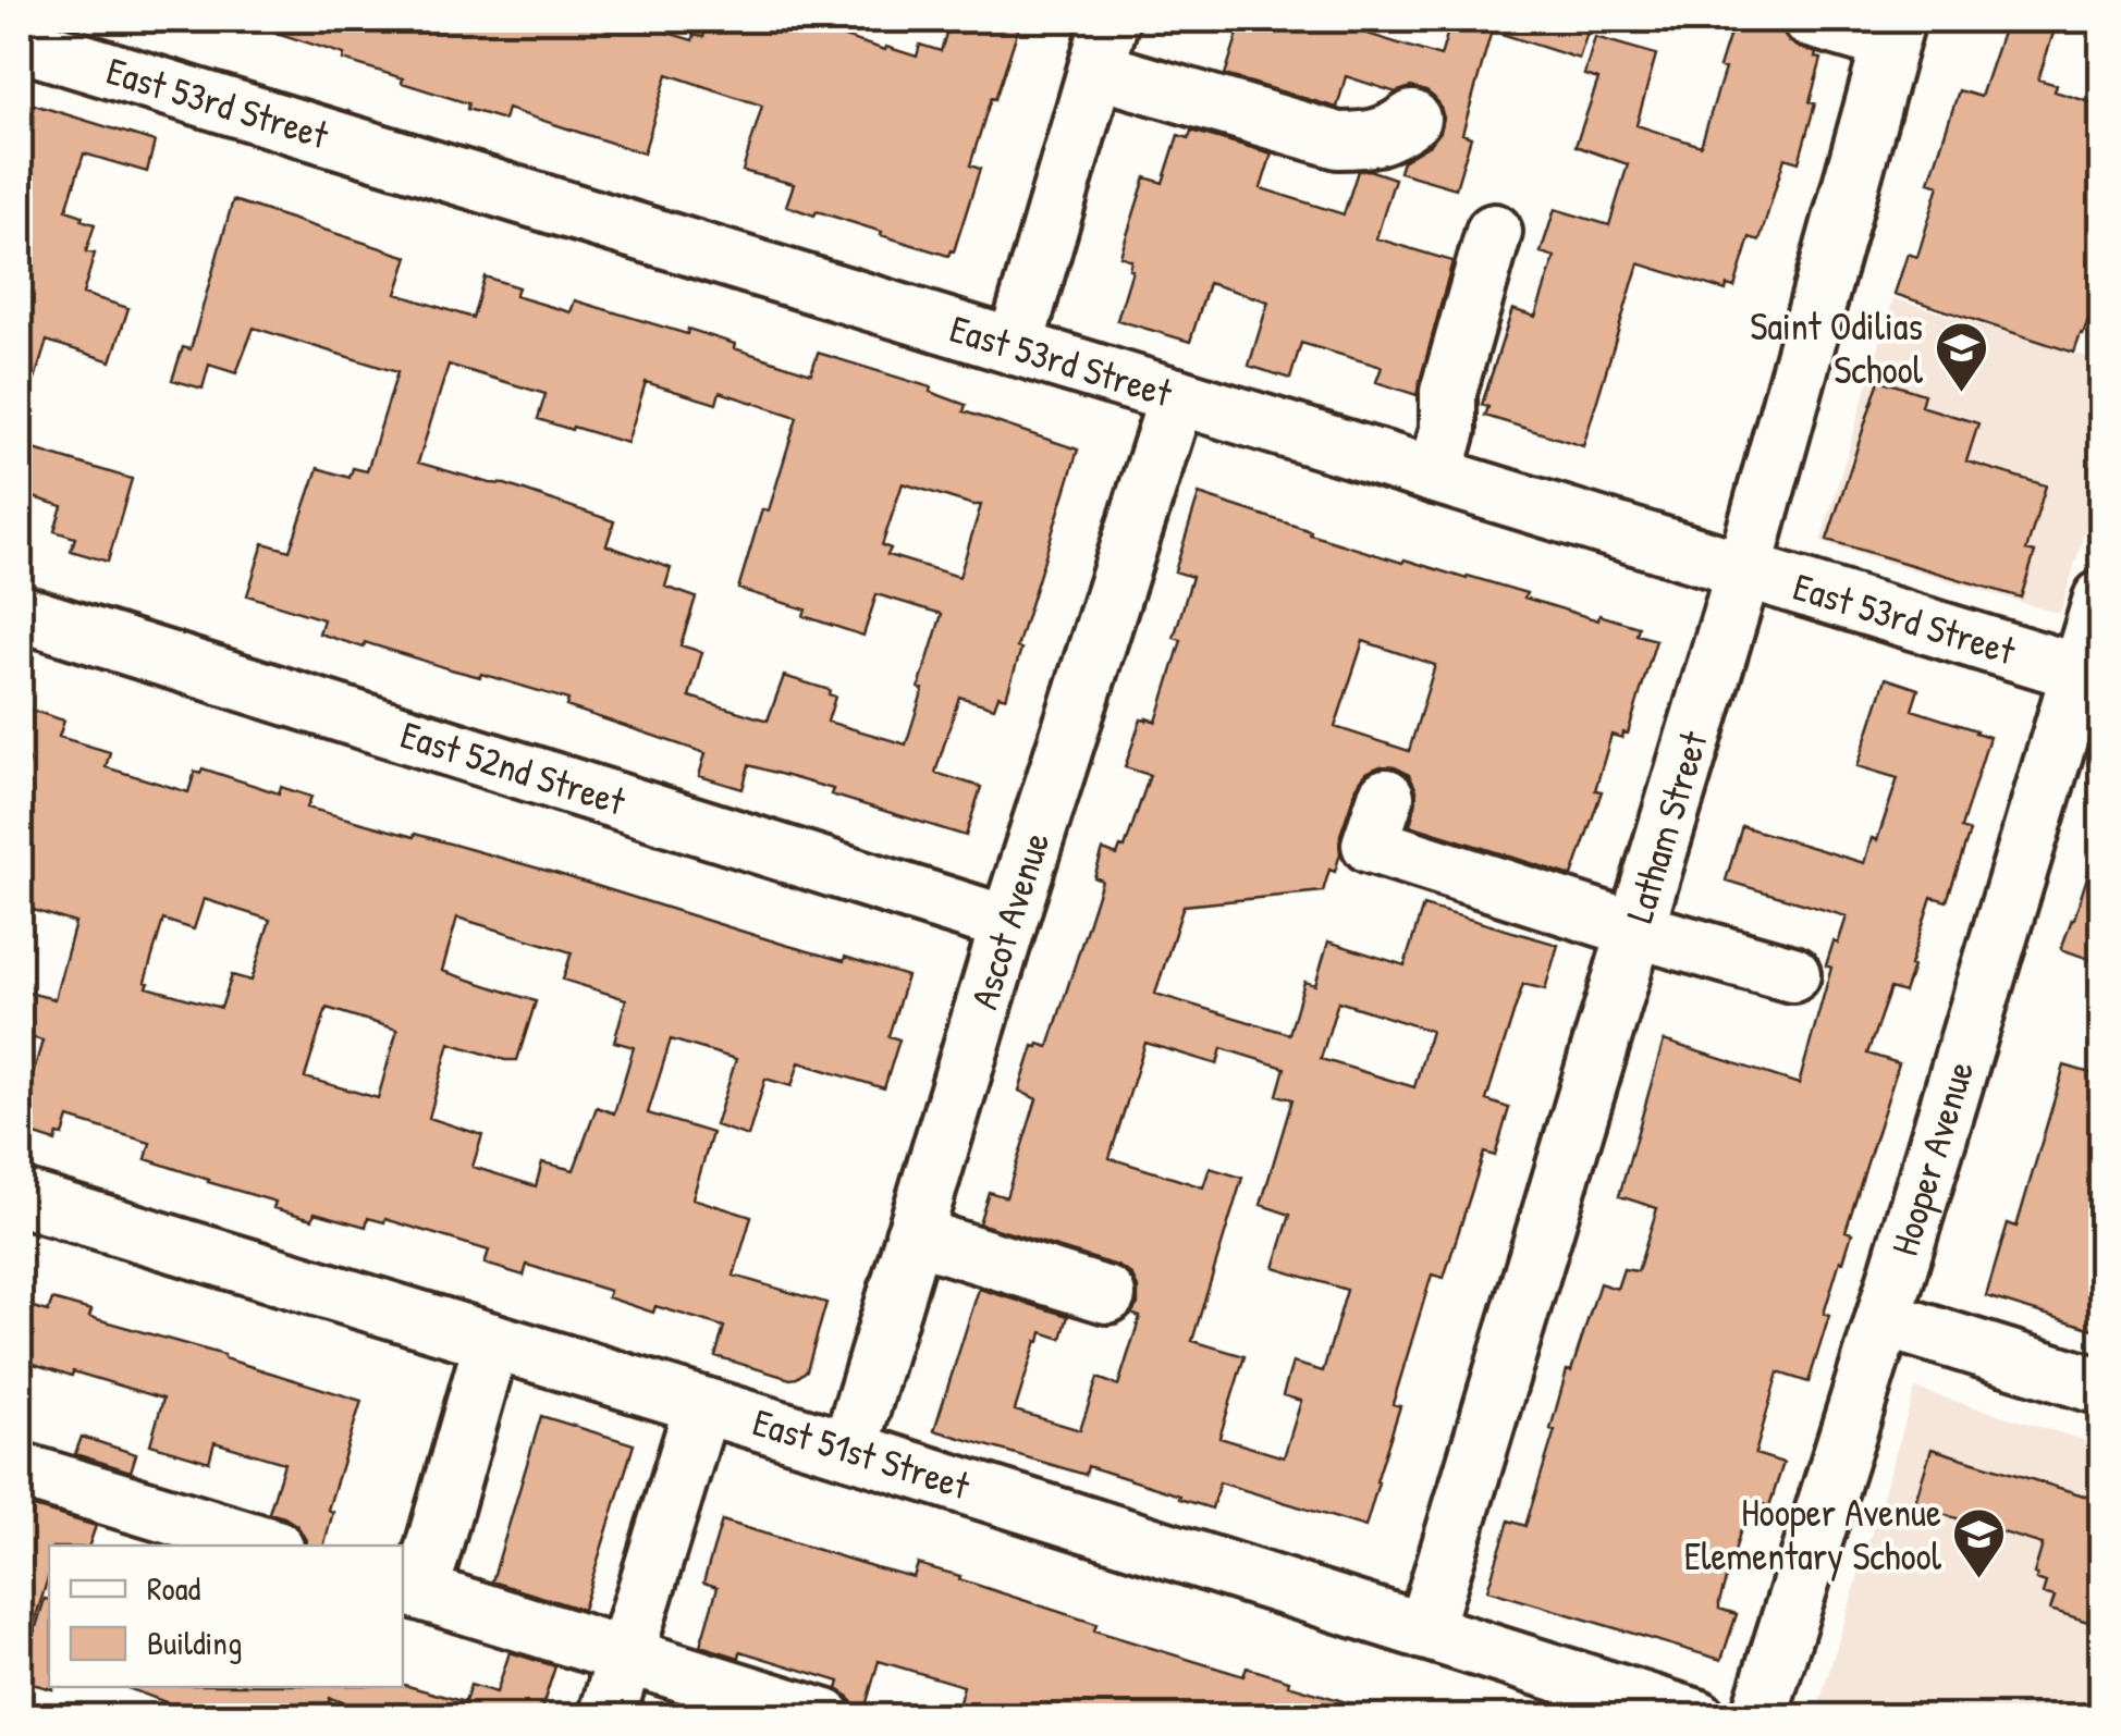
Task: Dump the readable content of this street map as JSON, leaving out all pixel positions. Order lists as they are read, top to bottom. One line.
{"streets":{"street":["East 53rd Street","East 52nd Street","Latham Street","Ascot Avenue","Hooper Avenue","East 51st Street"]},"crossings":[["East 53rd Street","Latham Street"],["East 53rd Street","Ascot Avenue"],["East 53rd Street","Hooper Avenue"],["East 52nd Street","Ascot Avenue"],["Latham Street","East 51st Street"],["Ascot Avenue","East 51st Street"]],"places":{"school or university":["Saint Odilias School","Hooper Avenue Elementary School"]},"legend":["Road","Building"]}
